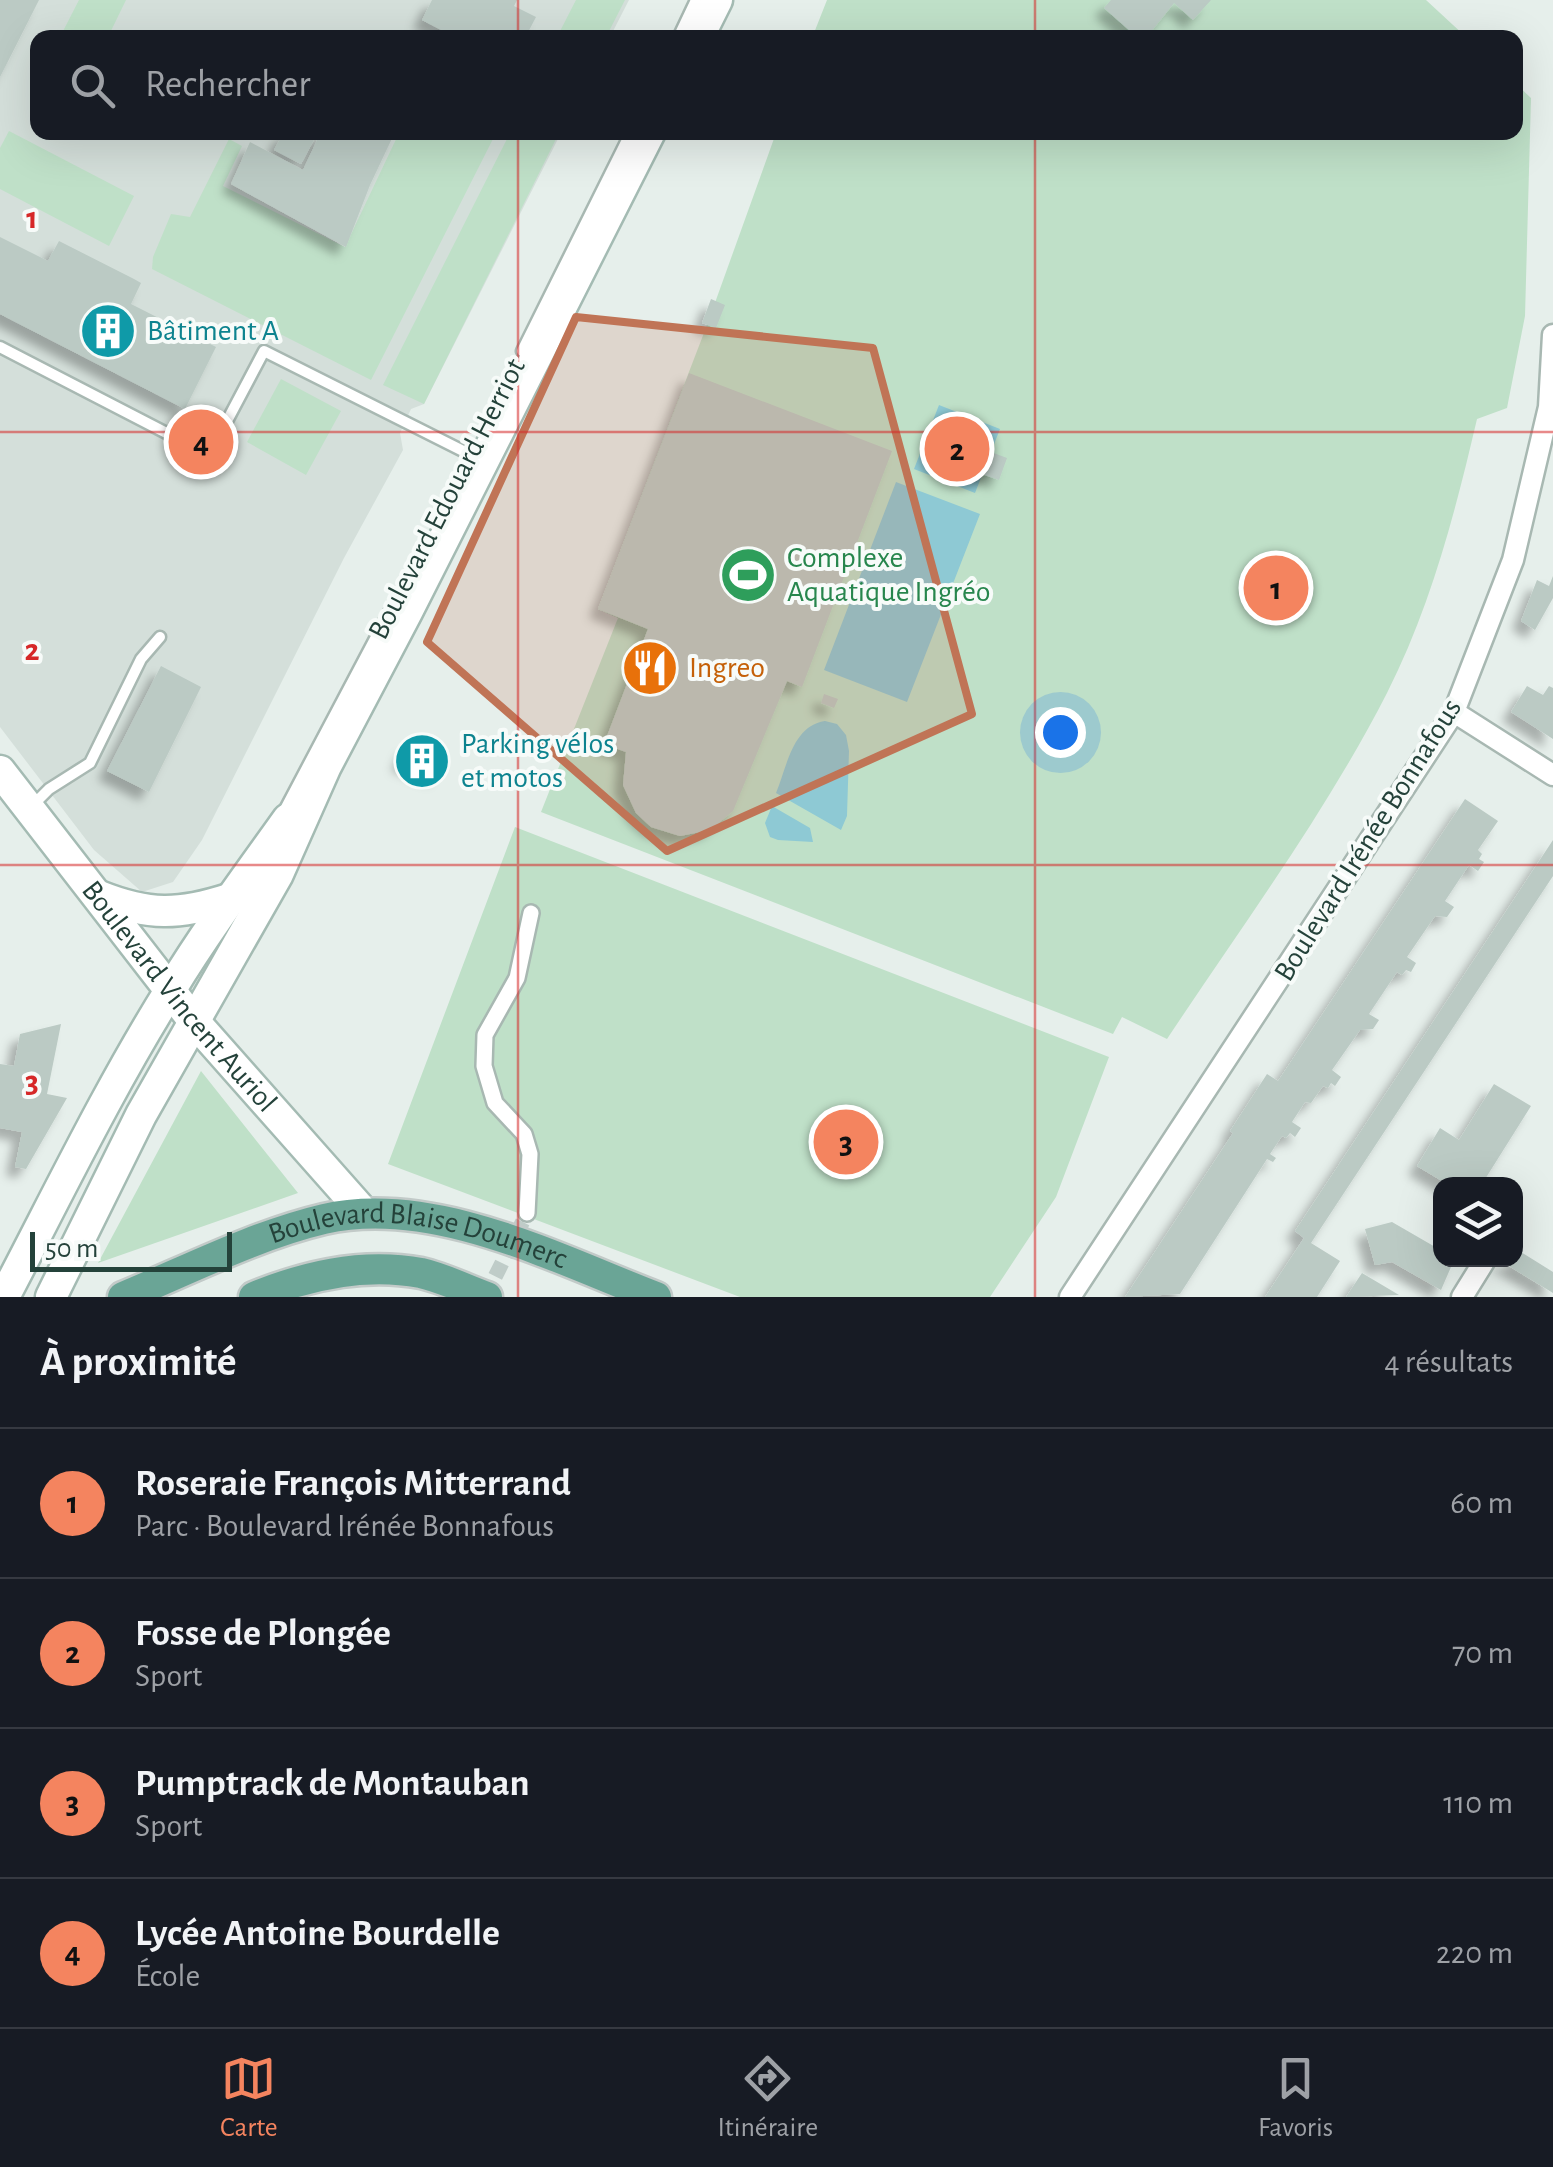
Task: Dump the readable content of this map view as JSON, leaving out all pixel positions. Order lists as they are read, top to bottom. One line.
{"streets":{"main road":["Boulevard Edouard Herriot","Boulevard Vincent Auriol","Boulevard Blaise Doumerc"],"street":["Boulevard Irénée Bonnafous"]},"crossings":[["Boulevard Edouard Herriot","Boulevard Vincent Auriol"],["Boulevard Vincent Auriol","Boulevard Blaise Doumerc"]],"places":{"building":["Bâtiment A","Parking vélos et motos"],"sports":["Complexe Aquatique Ingréo"],"restaurant":["Ingreo"]},"scale_bar":"50 m","page":{"search":"Rechercher","pins":["4","2","1","3"],"scale":"50 m","heading":["À proximité","4 résultats"],"list":[{"mark":"1","name":"Roseraie François Mitterrand","note":"Parc · Boulevard Irénée Bonnafous","value":"60 m"},{"mark":"2","name":"Fosse de Plongée","note":"Sport","value":"70 m"},{"mark":"3","name":"Pumptrack de Montauban","note":"Sport","value":"110 m"},{"mark":"4","name":"Lycée Antoine Bourdelle","note":"École","value":"220 m"}],"nav":["Carte","Itinéraire","Favoris"]},"grid":{"rows":["1","2","3"]}}
